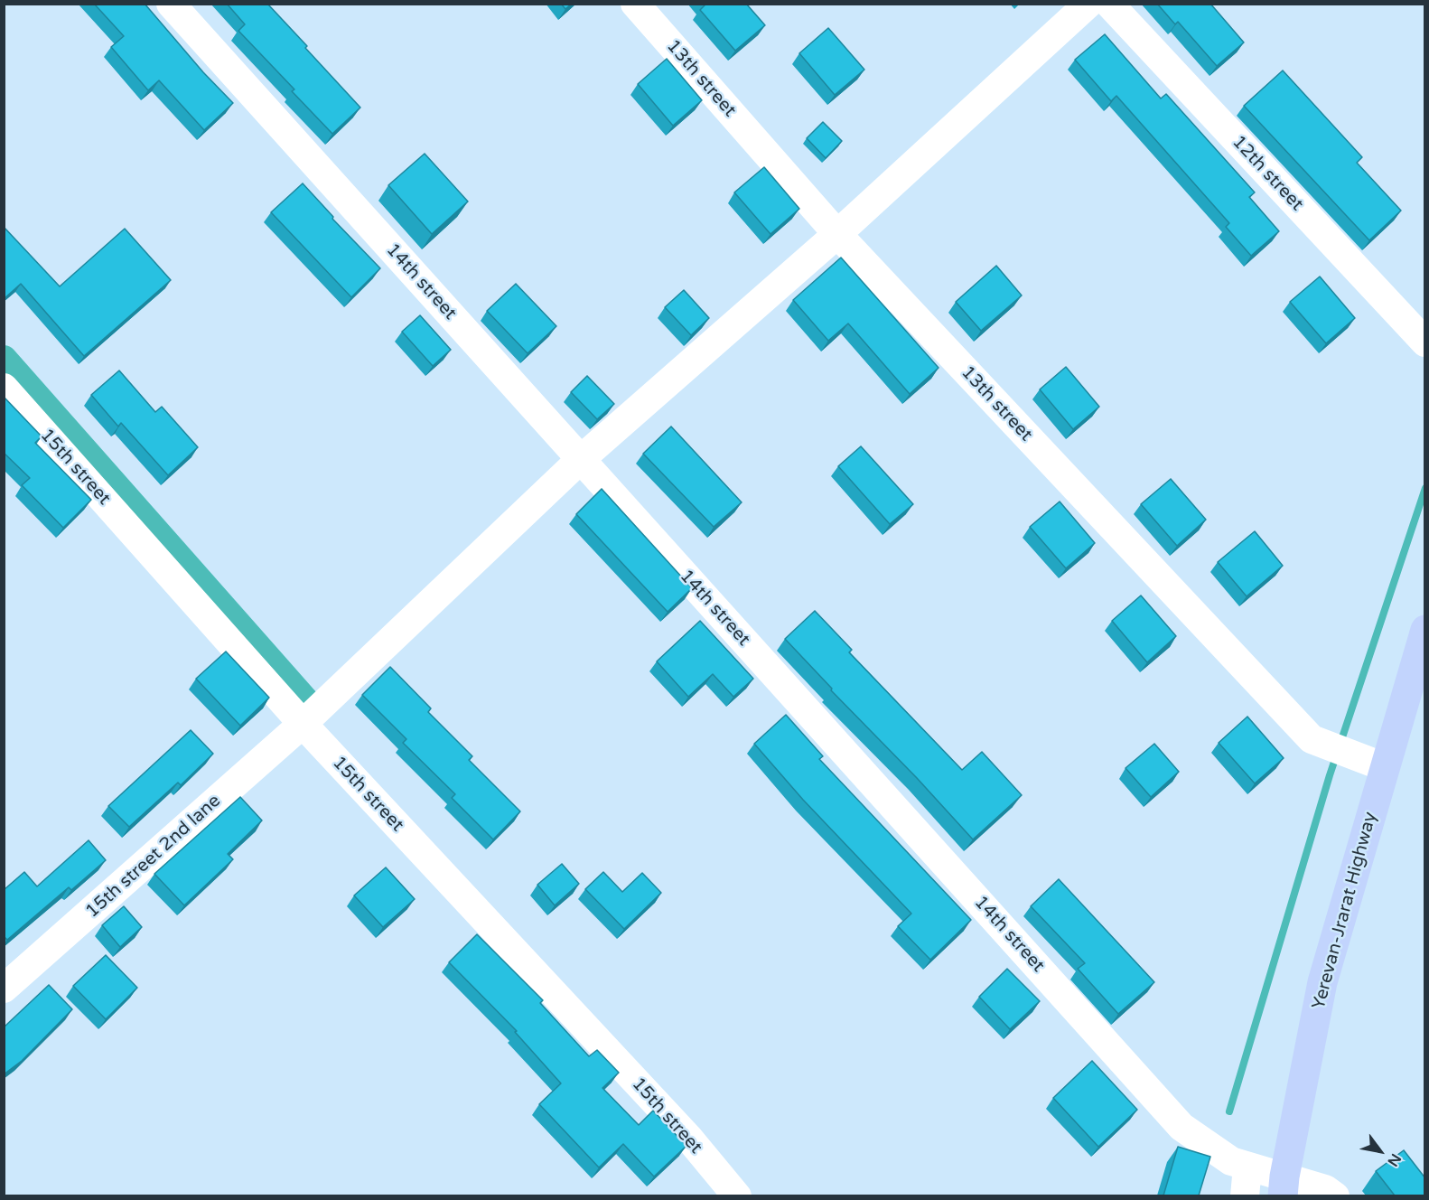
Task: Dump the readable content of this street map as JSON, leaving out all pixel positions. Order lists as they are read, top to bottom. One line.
{"streets":{"main road":["Yerevan-Jrarat Highway"],"street":["13th street","12th street","14th street","15th street","15th street 2nd lane"]},"crossings":[["13th street","15th street 2nd lane"],["13th street","Yerevan-Jrarat Highway"],["14th street","15th street 2nd lane"],["14th street","Yerevan-Jrarat Highway"],["15th street","15th street 2nd lane"]],"north":"bottom right"}
